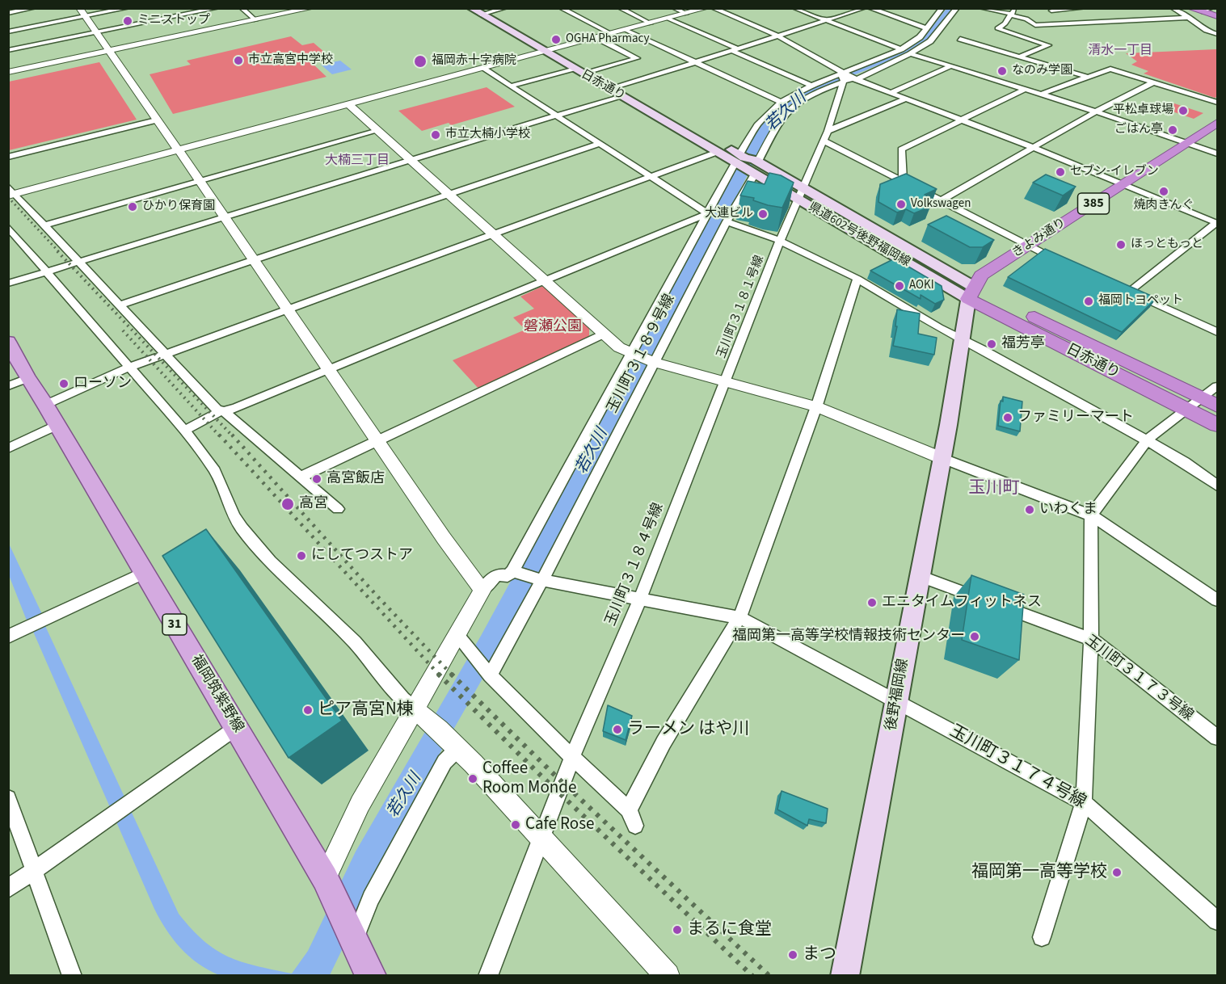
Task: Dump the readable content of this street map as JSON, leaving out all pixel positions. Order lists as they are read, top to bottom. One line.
{"streets":{"highway":["日赤通り","385","きよみ通り"],"main road":["県道602号後野福岡線","31","福岡筑紫野線","後野福岡線"],"street":["玉川町３１８１号線","玉川町３１８９号線","玉川町３１８４号線","玉川町３１７３号線","玉川町３１７４号線"]},"crossings":[["日赤通り","県道602号後野福岡線"],["日赤通り","きよみ通り"],["日赤通り","玉川町３１８９号線"],["日赤通り","後野福岡線"],["県道602号後野福岡線","きよみ通り"],["県道602号後野福岡線","玉川町３１８１号線"],["県道602号後野福岡線","玉川町３１８９号線"],["県道602号後野福岡線","後野福岡線"],["きよみ通り","後野福岡線"],["玉川町３１８１号線","玉川町３１８４号線"],["玉川町３１８９号線","玉川町３１７４号線"],["玉川町３１８４号線","玉川町３１７４号線"],["玉川町３１７３号線","後野福岡線"],["後野福岡線","玉川町３１７４号線"]],"districts":["清水一丁目","大楠三丁目","玉川町"],"water":["若久川"],"parks":["磐瀬公園"],"places":["ミニストップ","OGHA Pharmacy","市立高宮中学校","福岡赤十字病院","なのみ学園","平松卓球場","ごはん亭","市立大楠小学校","セブン-イレブン","焼肉きんぐ","Volkswagen","ひかり保育園","大連ビル","ほっともっと","AOKI","福岡トヨペット","福芳亭","ローソン","ファミリーマート","高宮飯店","高宮","いわくま","にしてつストア","エニタイムフィットネス","福岡第一高等学校情報技術センター","ピア高宮N棟","ラーメン はや川","Coffee Room Monde","Cafe Rose","福岡第一高等学校","まるに食堂","まつ"]}
